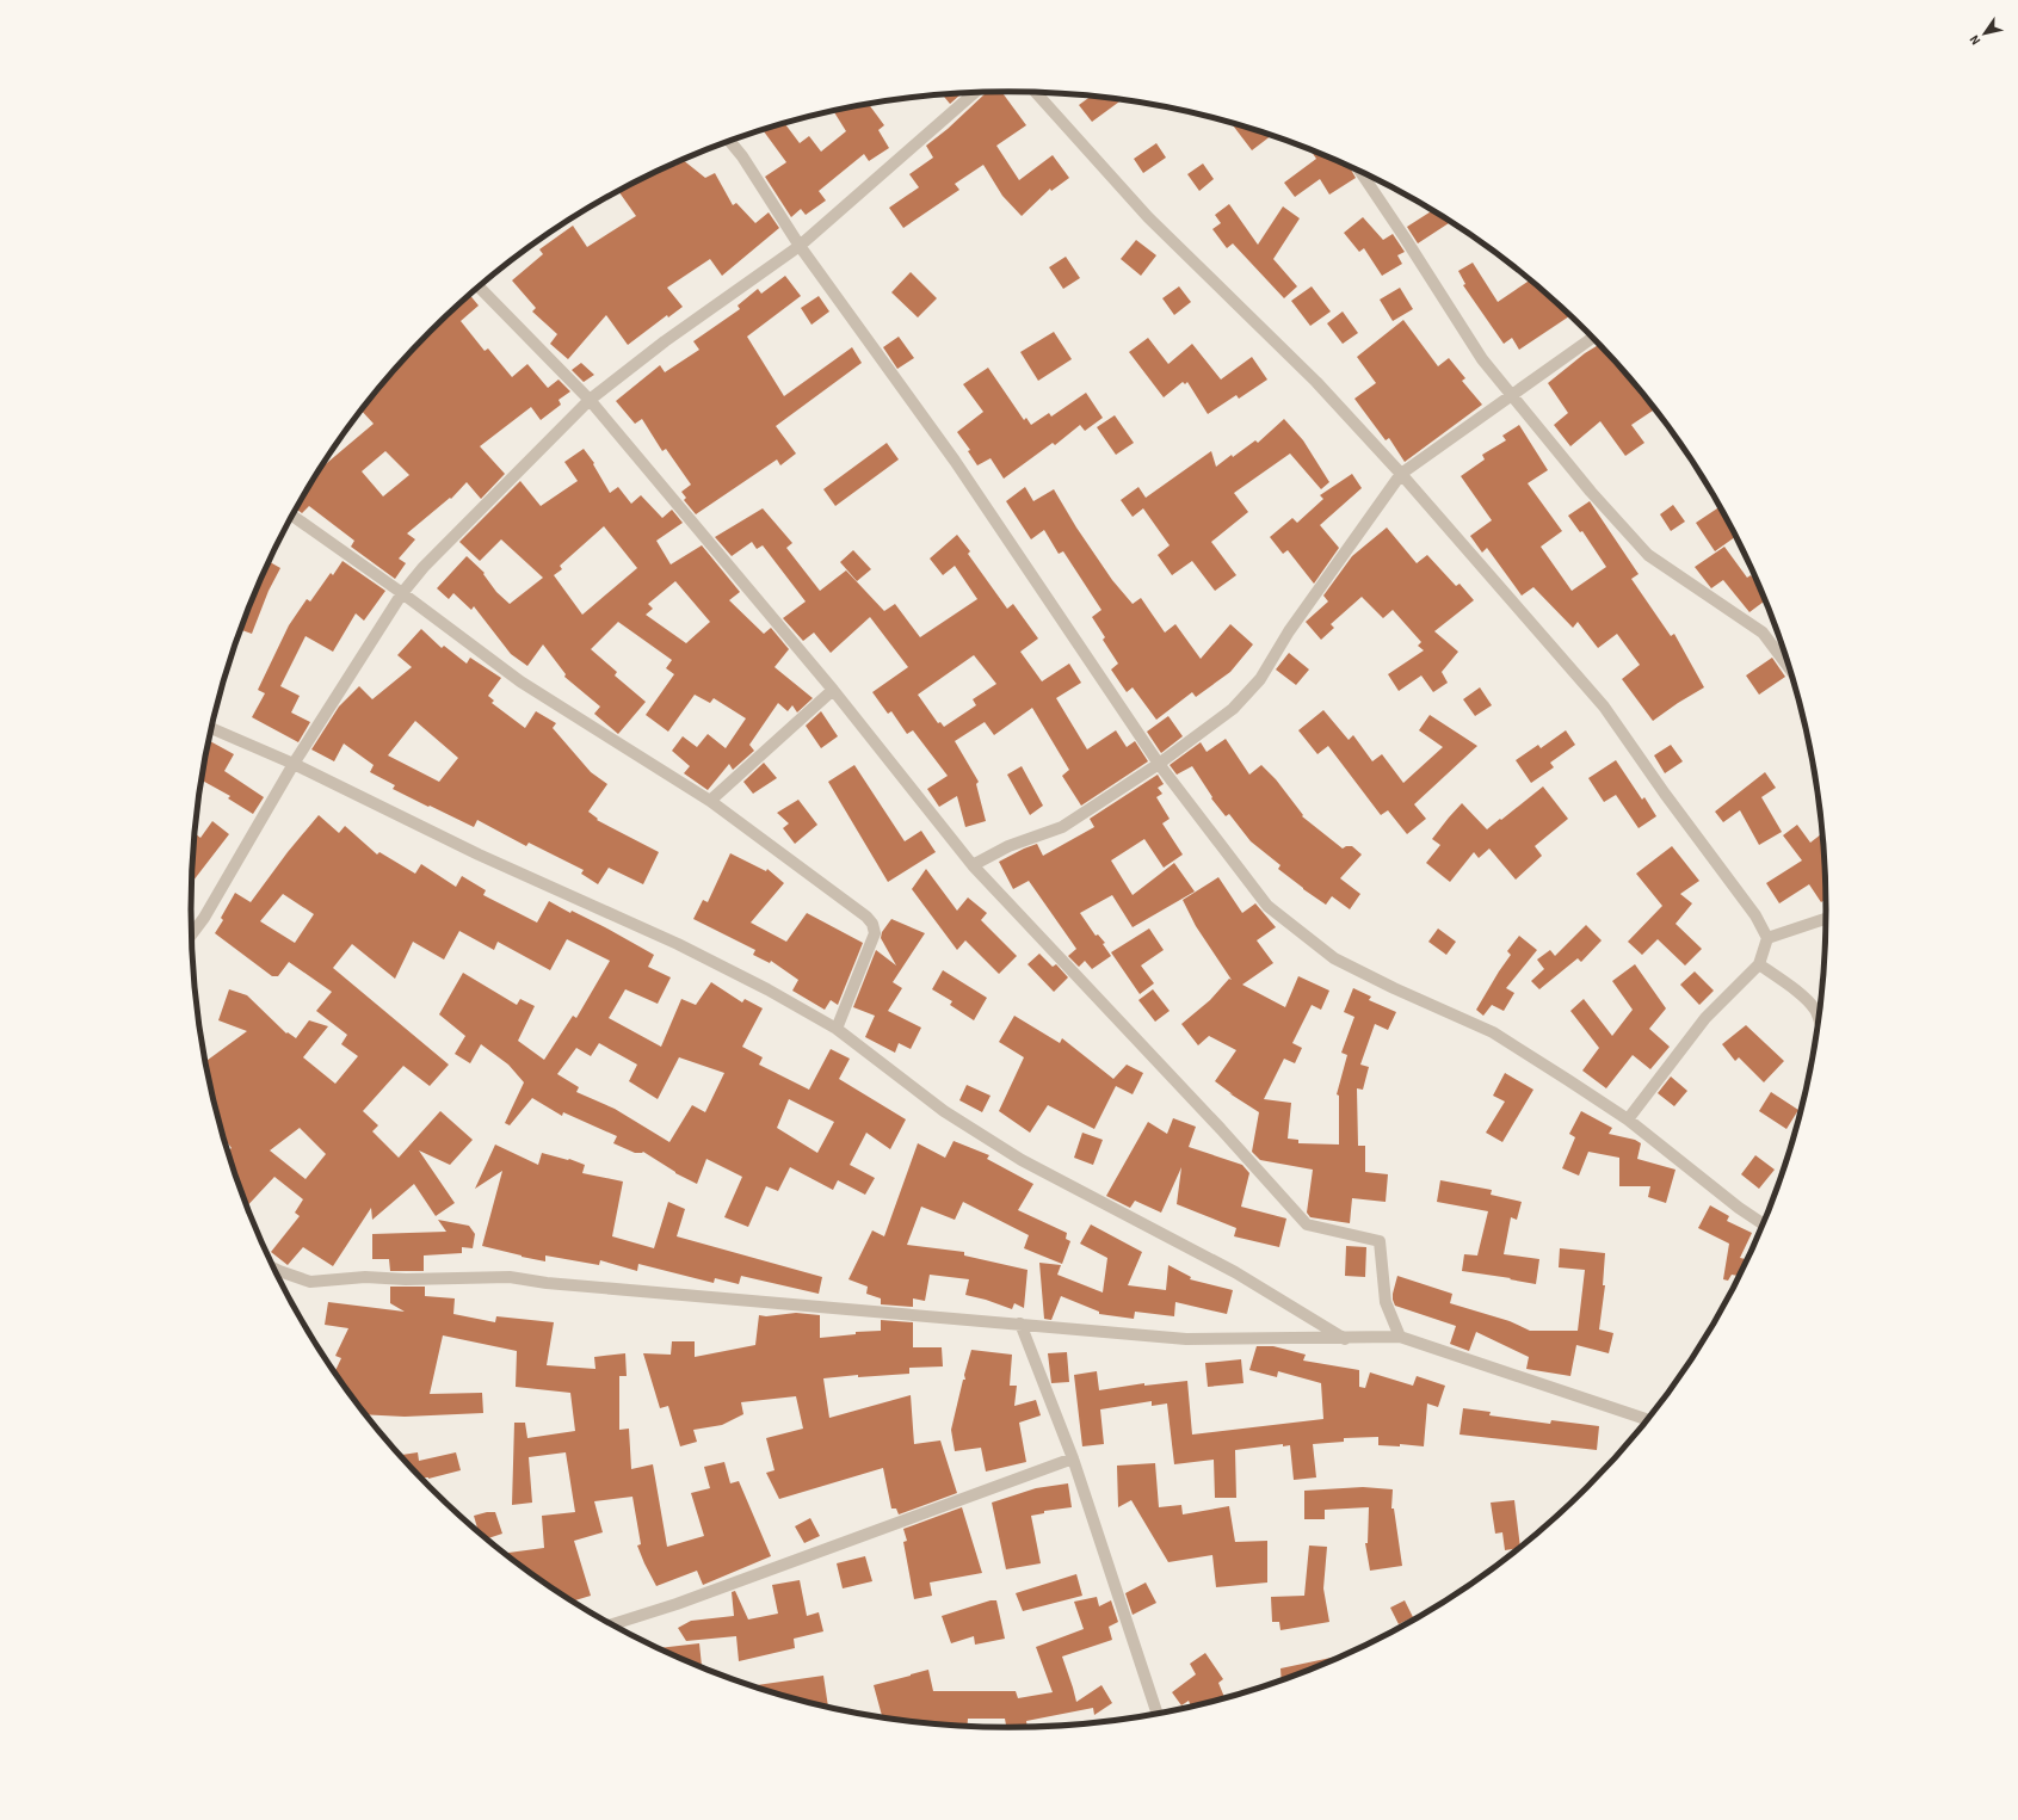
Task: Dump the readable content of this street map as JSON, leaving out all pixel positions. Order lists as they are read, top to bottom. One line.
{"north":"bottom left"}
